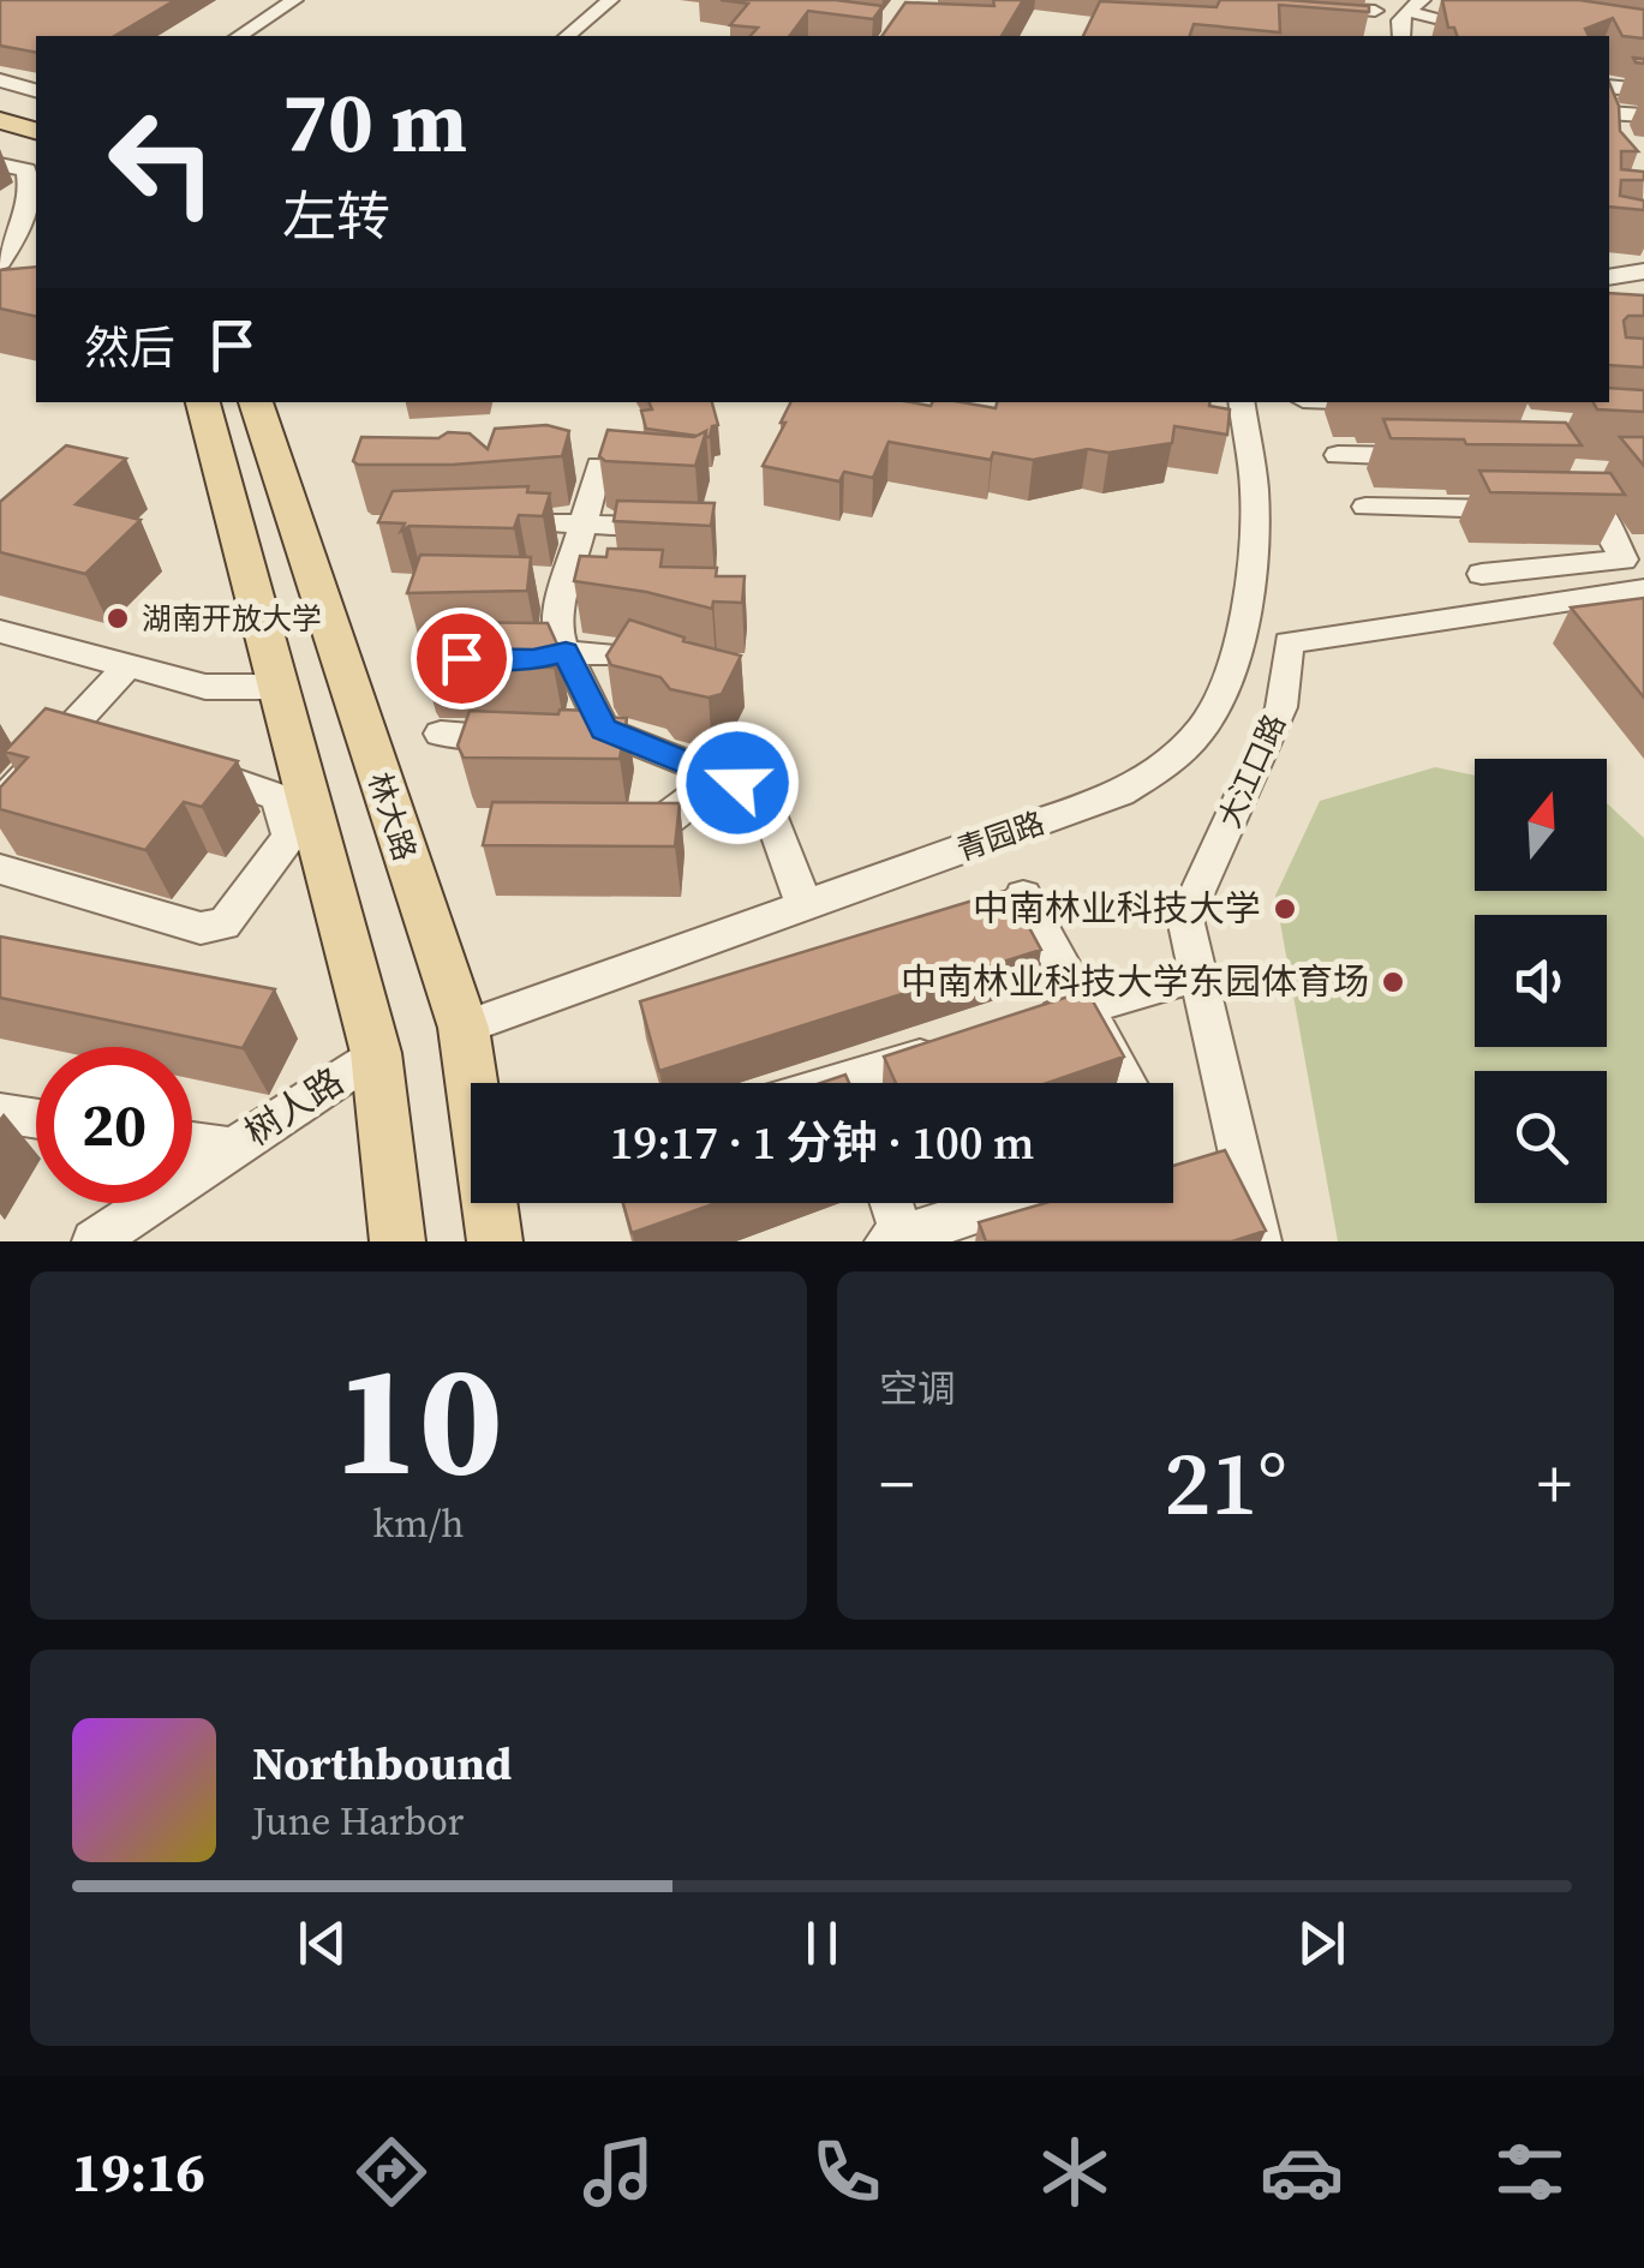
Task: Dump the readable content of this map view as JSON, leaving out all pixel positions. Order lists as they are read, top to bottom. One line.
{"streets":{"main road":["林大路"],"street":["大江口路","青园路","树人路"]},"crossings":[["林大路","青园路"]],"places":["湖南开放大学","中南林业科技大学","中南林业科技大学东园体育场"],"north":"top","page":{"turn":["70 m","左转"],"then":"然后","limit":"20","trip":"19:17 · 1 分钟 · 100 m","tile":[["10","km/h"],"空调"],"heat":["−","21°","+"],"song":["Northbound","June Harbor"],"tabs":"19:16"}}
